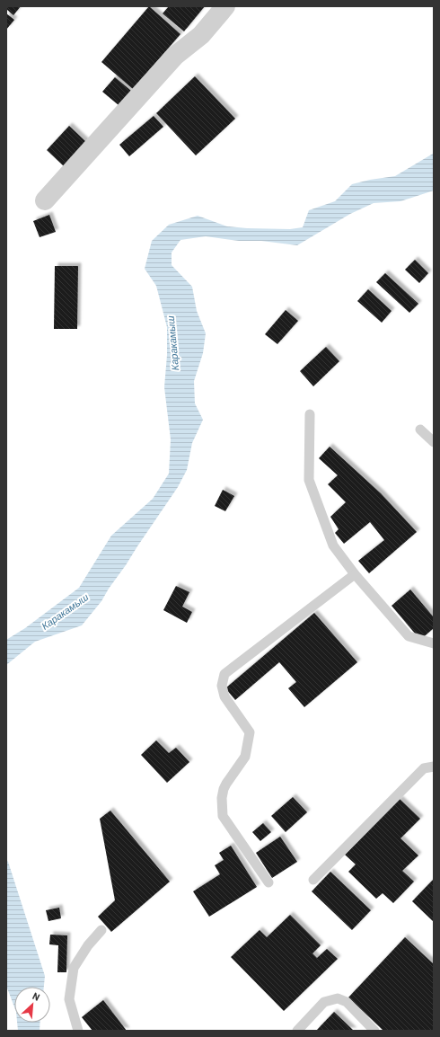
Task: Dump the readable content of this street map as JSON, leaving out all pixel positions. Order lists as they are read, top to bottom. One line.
{"water":["Каракамыш"],"north":"top right"}
